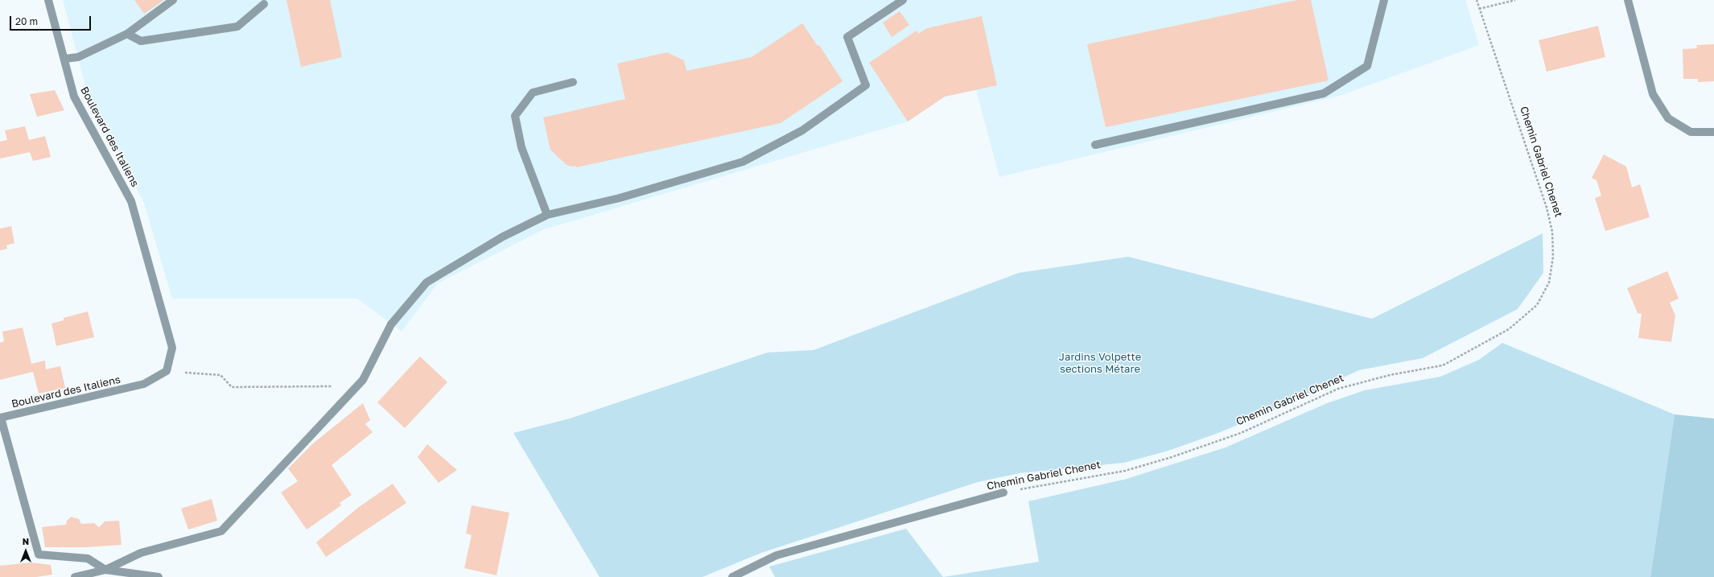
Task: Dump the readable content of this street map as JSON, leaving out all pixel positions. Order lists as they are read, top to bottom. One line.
{"streets":{"street":["Boulevard des Italiens","Chemin Gabriel Chenet"]},"parks":["Jardins Volpette sections Métare"],"scale_bar":"20 m","north":"top"}
